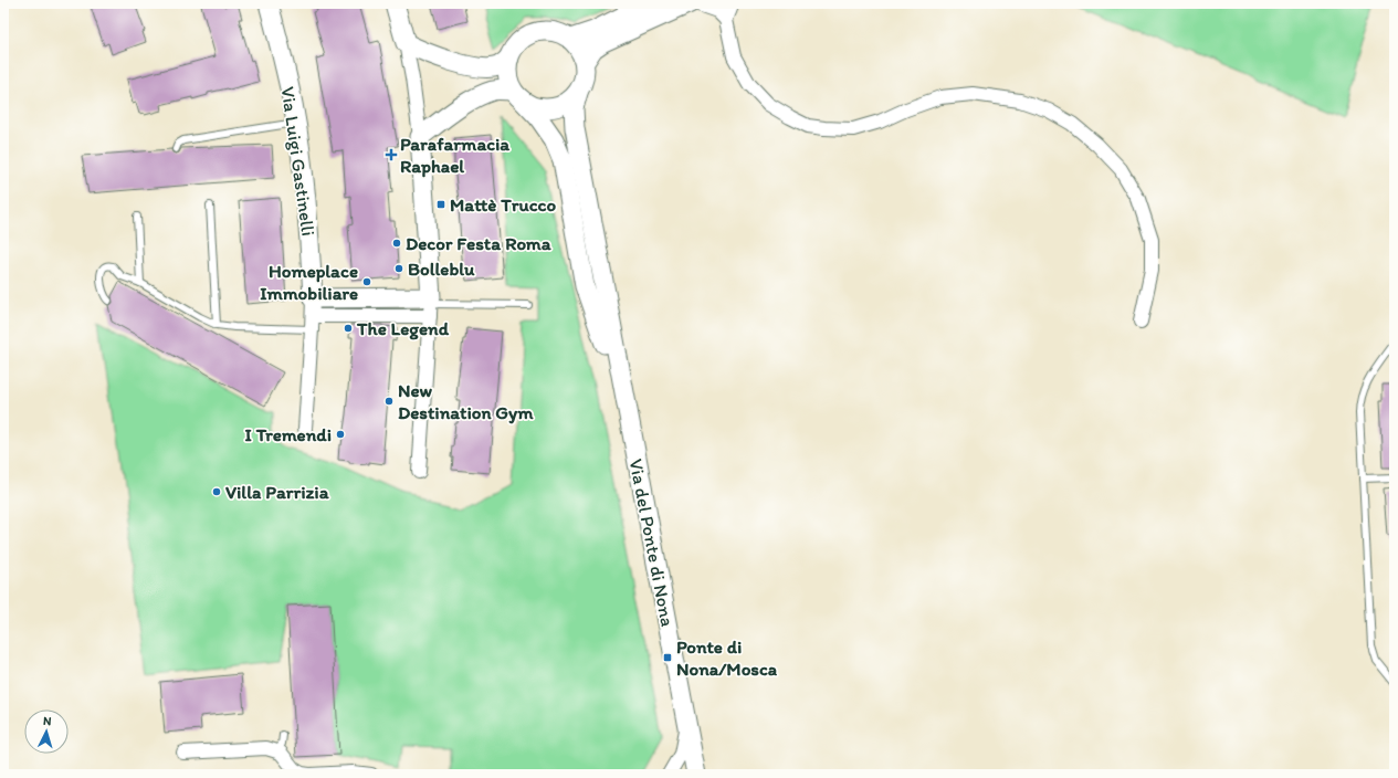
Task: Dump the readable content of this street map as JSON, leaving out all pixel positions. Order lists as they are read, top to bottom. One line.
{"streets":{"main road":["Via Luigi Gastinelli","Via del Ponte di Nona"]},"places":{"health":["Parafarmacia Raphael"],"transit":["Mattè Trucco","Ponte di Nona/Mosca"],"other":["Decor Festa Roma","Bolleblu","Homeplace Immobiliare","The Legend","New Destination Gym","I Tremendi","Villa Parrizia"]},"north":"top"}
